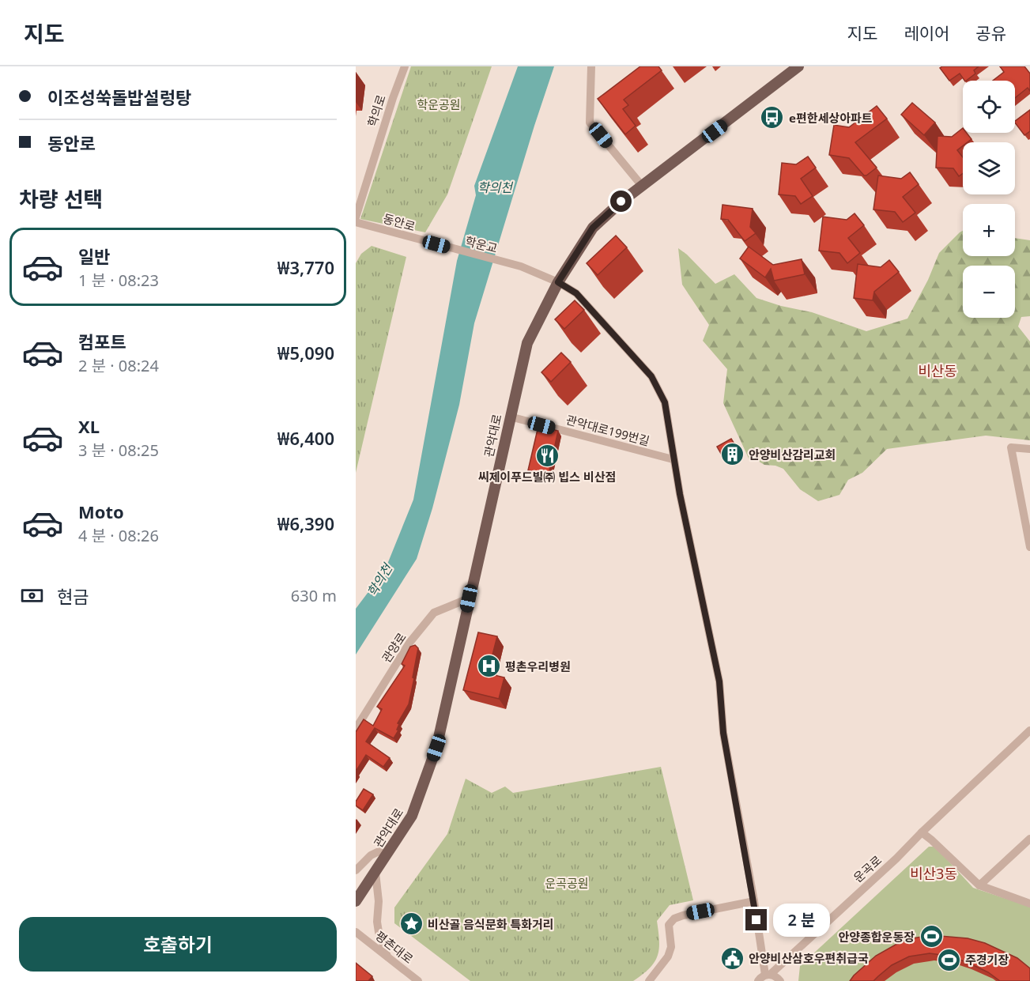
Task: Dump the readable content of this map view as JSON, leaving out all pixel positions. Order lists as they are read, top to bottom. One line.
{"streets":{"main road":["관악대로"],"street":["학의로","동안로","학운교","관악대로199번길","관양로","운곡로","평촌대로"]},"crossings":[["동안로","학운교"],["학운교","관악대로"],["관악대로199번길","관악대로"],["관악대로","관양로"]],"districts":["비산동","비산3동"],"water":["학의천"],"parks":["학운공원","운곡공원"],"places":{"bus stop":["e편한세상아파트"],"building":["안양비산감리교회"],"restaurant":["씨제이푸드빌㈜ 빕스 비산점"],"hospital":["평촌우리병원"],"place":["비산골 음식문화 특화거리"],"sports":["안양종합운동장","주경기장"],"public building":["안양비산삼호우편취급국"]},"page":{"header":"지도","nav":["지도","레이어","공유"],"banner":["이조성쑥돌밥설렁탕","동안로"],"map_buttons":["+","−"],"heading":"차량 선택","list":[{"name":"일반","note":"1 분 · 08:23","value":"₩3,770"},{"name":"컴포트","note":"2 분 · 08:24","value":"₩5,090"},{"name":"XL","note":"3 분 · 08:25","value":"₩6,400"},{"name":"Moto","note":"4 분 · 08:26","value":"₩6,390"}],"pay":["현금","630 m"],"bubble":"2 분","buttons":"호출하기"}}
